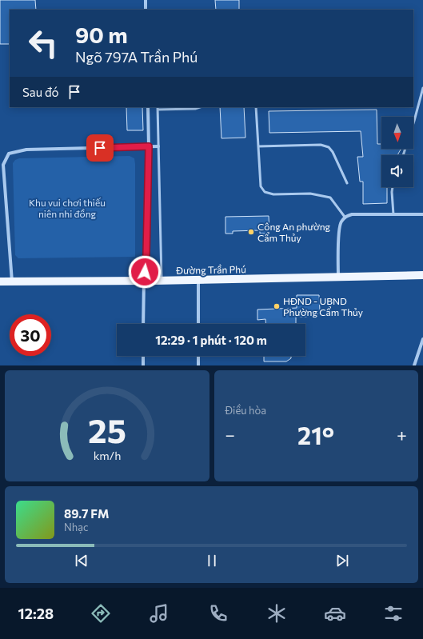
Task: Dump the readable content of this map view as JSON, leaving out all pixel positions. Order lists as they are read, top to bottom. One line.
{"streets":{"main road":["Đường Trần Phú"]},"parks":["Khu vui chơi thiếu niên nhi đồng"],"places":["Công An phường Cẩm Thủy","HĐND - UBND Phường Cẩm Thủy"],"north":"bottom","page":{"turn":["90 m","Ngõ 797A Trần Phú"],"then":"Sau đó","limit":"30","trip":"12:29 · 1 phút · 120 m","tile":"Điều hòa","heat":["−","21°","+"],"song":["89.7 FM","Nhạc"],"tabs":"12:28","gauge":["25","km/h"]}}
